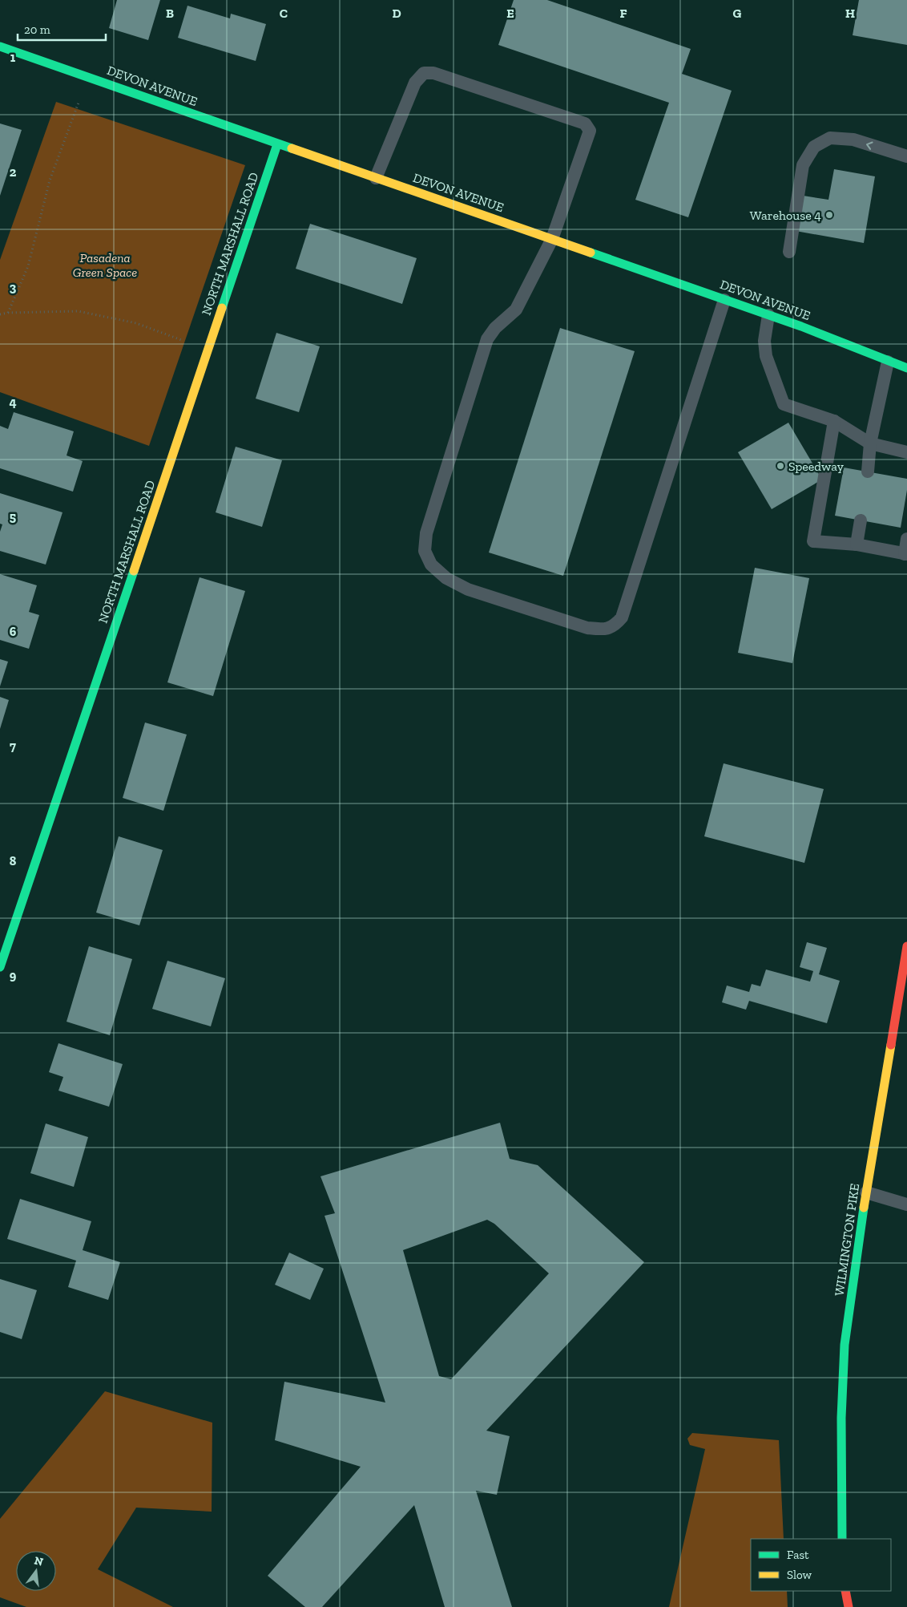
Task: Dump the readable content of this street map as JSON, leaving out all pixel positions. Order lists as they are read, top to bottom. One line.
{"streets":{"street":["DEVON AVENUE","NORTH MARSHALL ROAD","WILMINGTON PIKE"]},"crossings":[["DEVON AVENUE","NORTH MARSHALL ROAD"]],"parks":["Pasadena Green Space"],"places":["Warehouse 4","Speedway"],"legend":["Fast","Slow"],"scale_bar":"20 m","north":"top","grid":{"columns":["B","C","D","E","F","G","H"],"rows":["1","2","3","4","5","6","7","8","9"]}}
